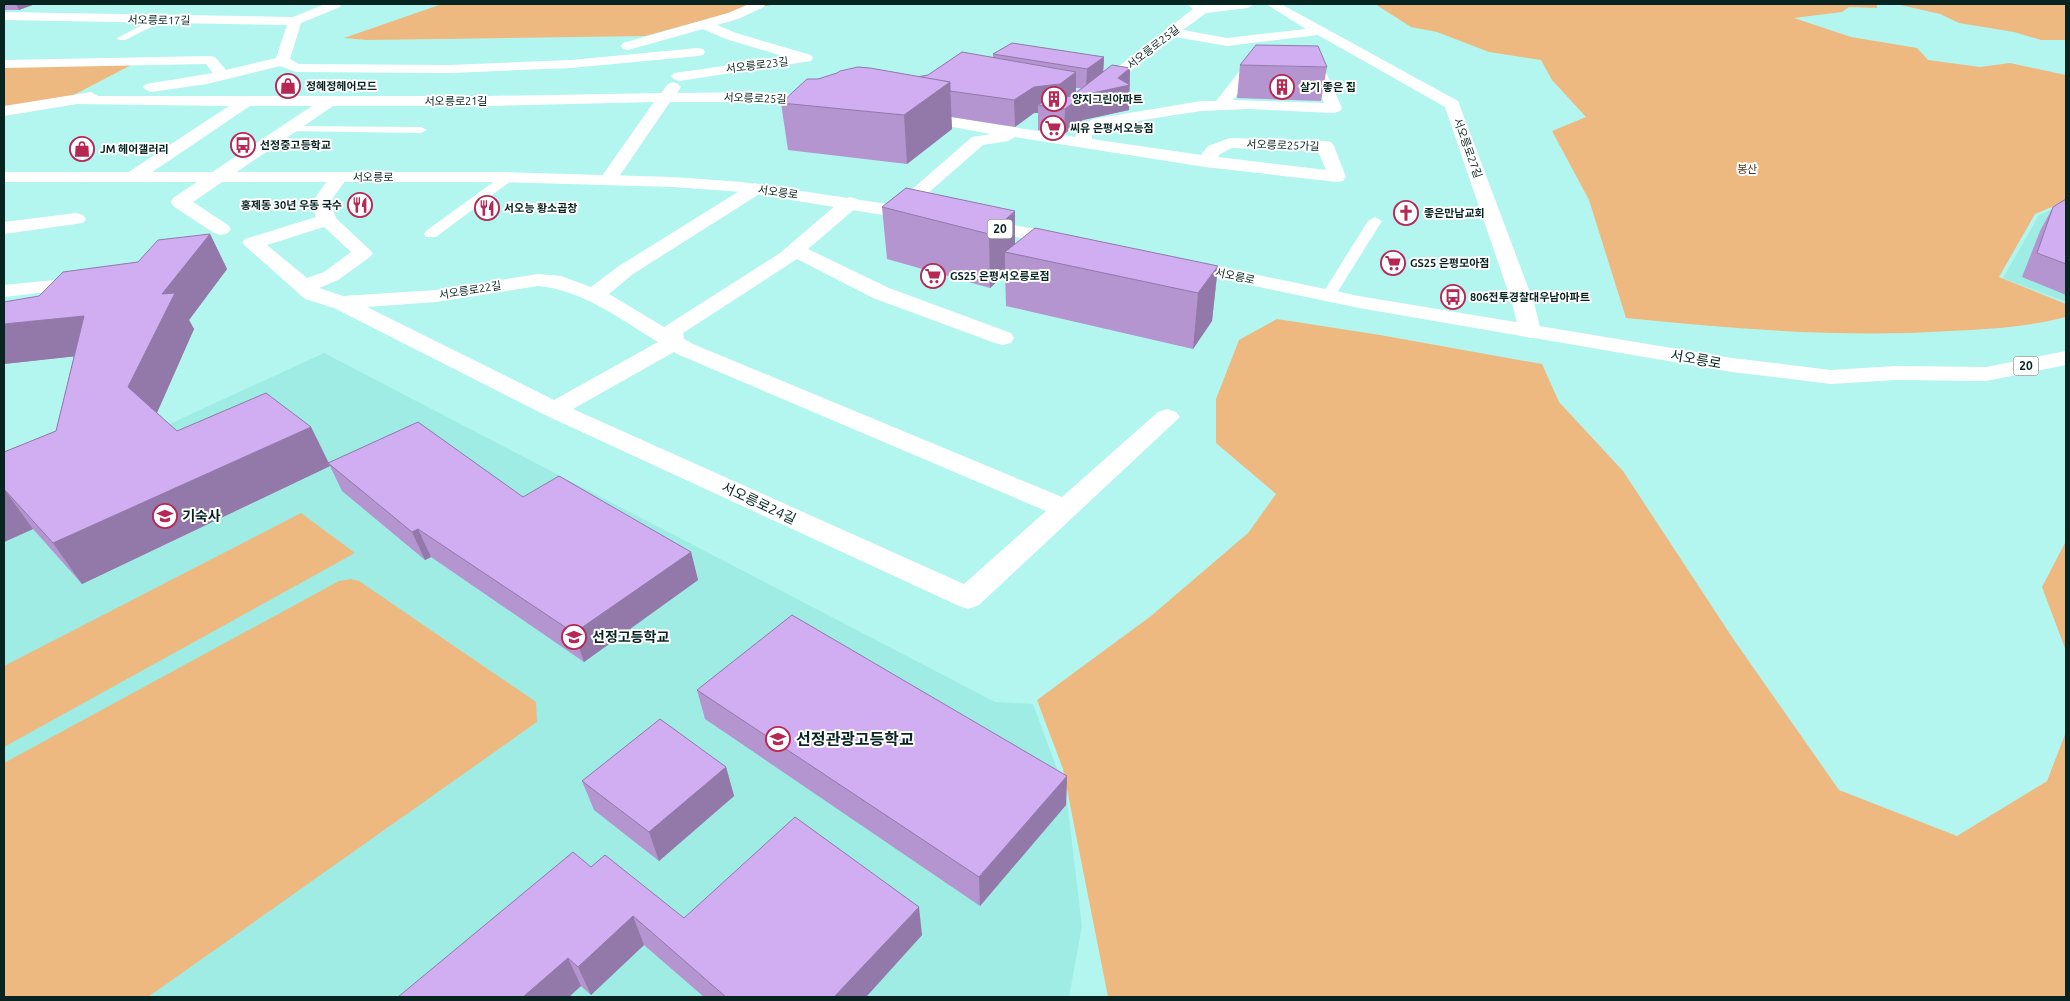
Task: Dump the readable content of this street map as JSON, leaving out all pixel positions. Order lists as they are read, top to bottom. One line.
{"streets":{"street":["서오릉로17길","서오릉로25길","서오릉로23길","서오릉로21길","서오릉로25가길","서오릉로27길","서오릉로","20","서오릉로22길","서오릉로24길"]},"crossings":[["서오릉로25길","서오릉로21길"],["서오릉로27길","서오릉로"],["서오릉로22길","서오릉로24길"]],"parks":["봉산"],"places":{"shop":["정혜정헤어모드","JM 헤어갤러리"],"building":["살기 좋은 집","양지그린아파트"],"supermarket":["씨유 은평서오능점","GS25 은평모아점","GS25 은평서오릉로점"],"bus stop":["선정중고등학교","806전투경찰대우남아파트"],"restaurant":["홍제동 30년 우동 국수","서오능 황소곱창"],"church":["좋은만남교회"],"school or university":["기숙사","선정고등학교","선정관광고등학교"]}}
